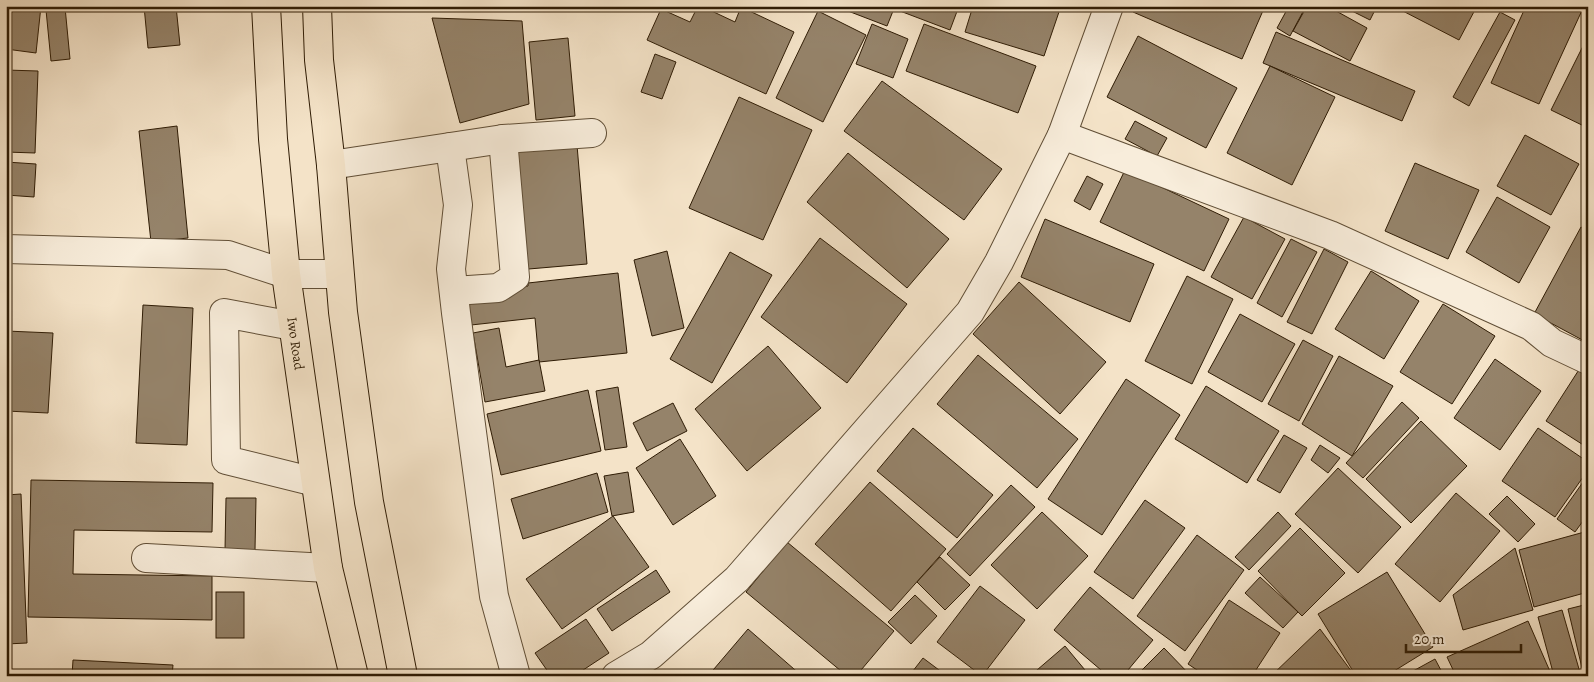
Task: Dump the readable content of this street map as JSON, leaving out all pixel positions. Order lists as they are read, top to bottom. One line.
{"streets":{"main road":["Iwo Road"]},"scale_bar":"20 m"}
